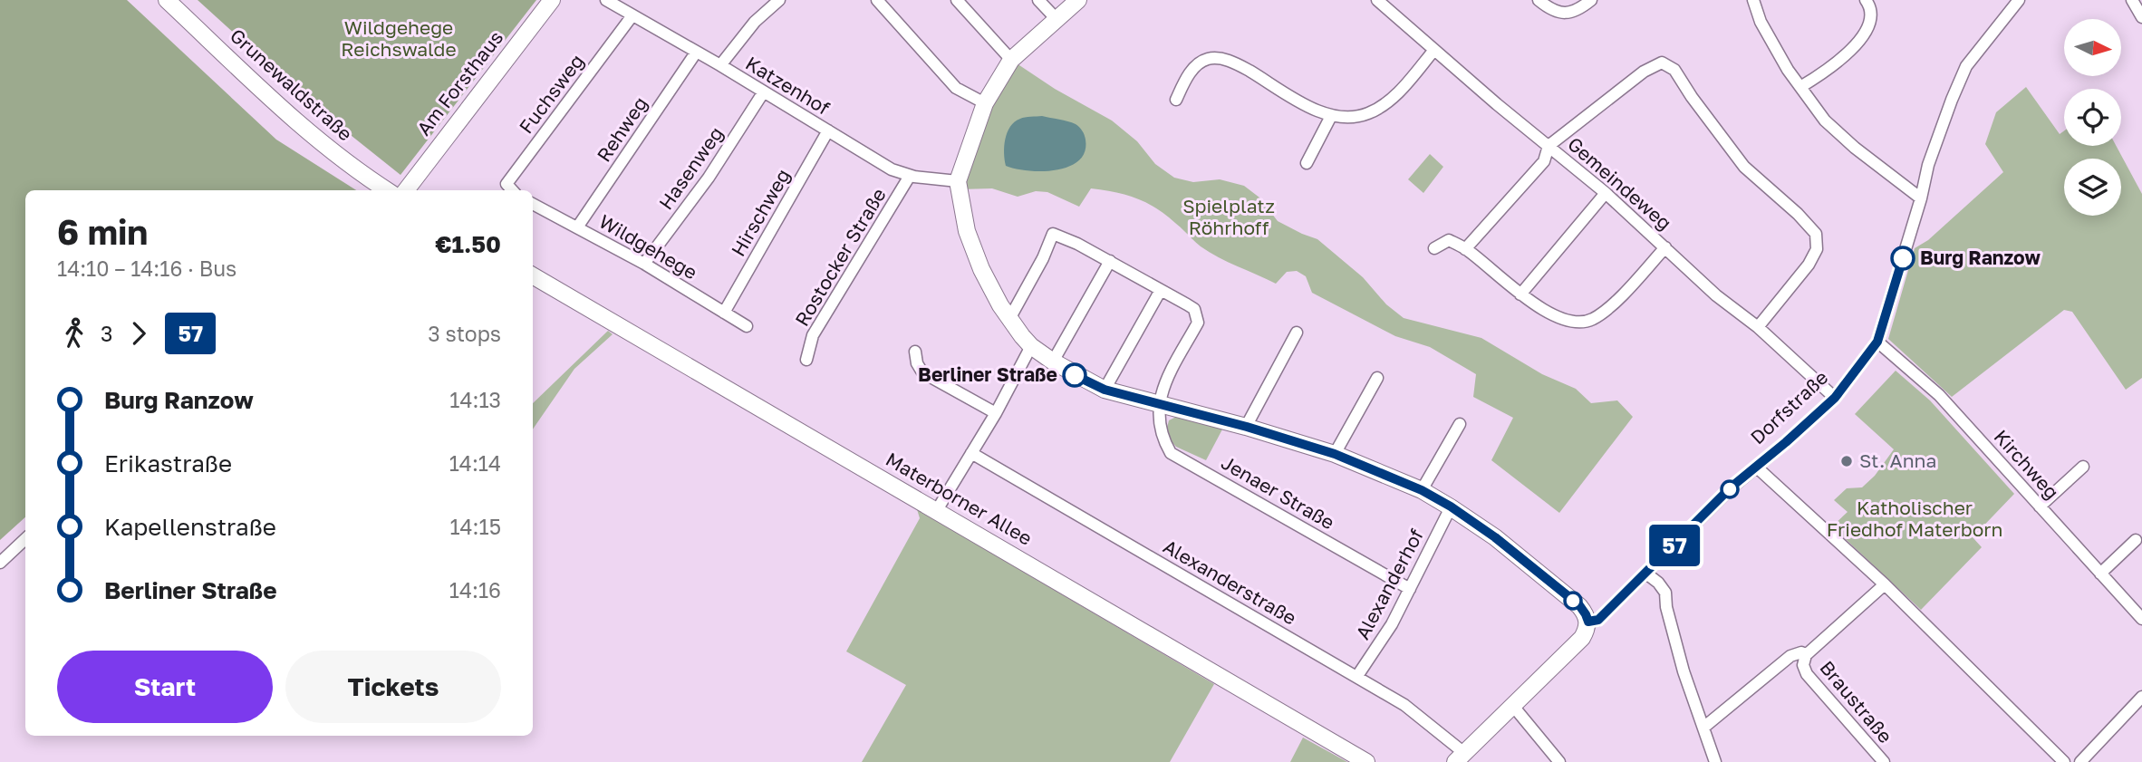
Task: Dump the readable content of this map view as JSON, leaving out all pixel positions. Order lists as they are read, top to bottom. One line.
{"streets":{"street":["Am Forsthaus","Grunewaldstraße","Katzenhof","Fuchsweg","Rehweg","Hasenweg","Gemeindeweg","Hirschweg","Wildgehege","Rostocker Straße","Dorfstraße","Kirchweg","Jenaer Straße","Materborner Allee","Alexanderstraße","Alexanderhof","Braustraße"]},"crossings":[["Katzenhof","Fuchsweg"],["Katzenhof","Rehweg"],["Katzenhof","Hasenweg"],["Katzenhof","Hirschweg"],["Katzenhof","Rostocker Straße"],["Rehweg","Wildgehege"],["Hasenweg","Wildgehege"],["Gemeindeweg","Dorfstraße"],["Hirschweg","Wildgehege"],["Dorfstraße","Kirchweg"],["Dorfstraße","Alexanderstraße"],["Jenaer Straße","Alexanderhof"],["Alexanderstraße","Alexanderhof"]],"parks":["Wildgehege Reichswalde","Spielplatz Röhrhoff","Katholischer Friedhof Materborn"],"places":["Burg Ranzow","Berliner Straße","St. Anna"],"lines":["bus line 57"],"north":"right","page":{"on_map":"57","heading":["6 min","14:10 – 14:16 · Bus","€1.50"],"legs":["3","57","3 stops"],"list":[{"name":"Burg Ranzow","value":"14:13"},{"name":"Erikastraße","value":"14:14"},{"name":"Kapellenstraße","value":"14:15"},{"name":"Berliner Straße","value":"14:16"}],"buttons":["Start","Tickets"]}}
